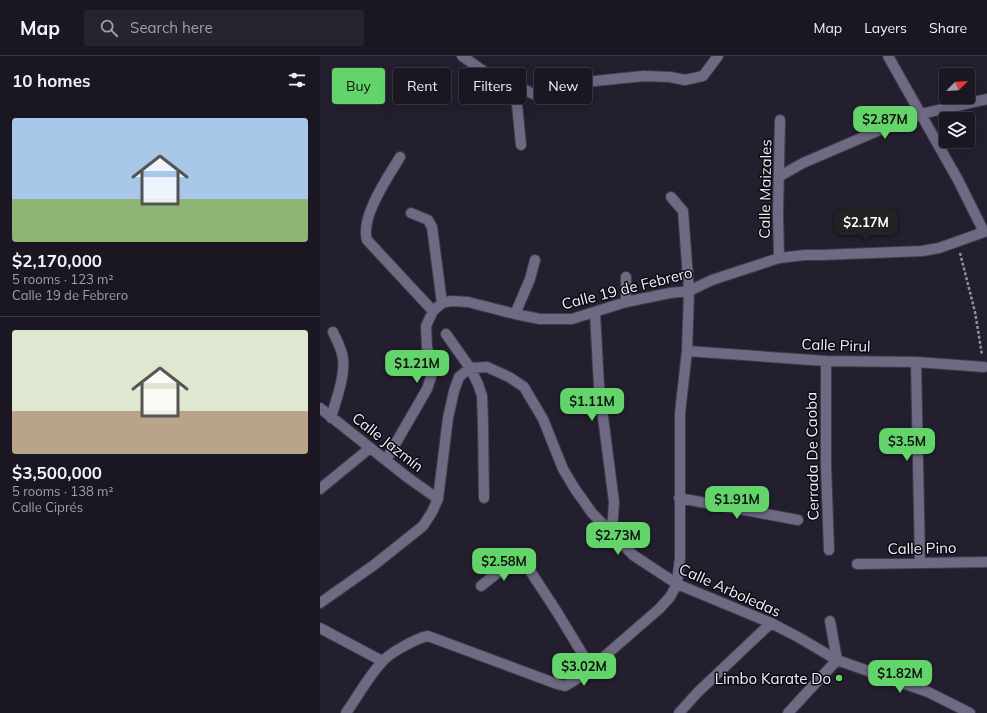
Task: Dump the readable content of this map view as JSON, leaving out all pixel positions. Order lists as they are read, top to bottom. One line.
{"streets":{"street":["Calle Maizales","Calle 19 de Febrero","Calle Pirul","Calle Jazmín","Cerrada De Caoba","Calle Pino","Calle Arboledas"]},"crossings":[["Calle Maizales","Calle 19 de Febrero"],["Calle Pirul","Cerrada De Caoba"]],"places":["Limbo Karate Do"],"north":"top right","page":{"header":"Map","search":"Search here","nav":["Map","Layers","Share"],"heading":"10 homes","chip":["Buy","Rent","Filters","New"],"list":[{"name":"$2,170,000","note":"5 rooms · 123 m² · Calle 19 de Febrero"},{"name":"$3,500,000","note":"5 rooms · 138 m² · Calle Ciprés"}],"price":["$2.87M","$2.17M","$1.21M","$1.11M","$3.5M","$1.91M","$2.73M","$2.58M","$3.02M","$1.82M"]}}
